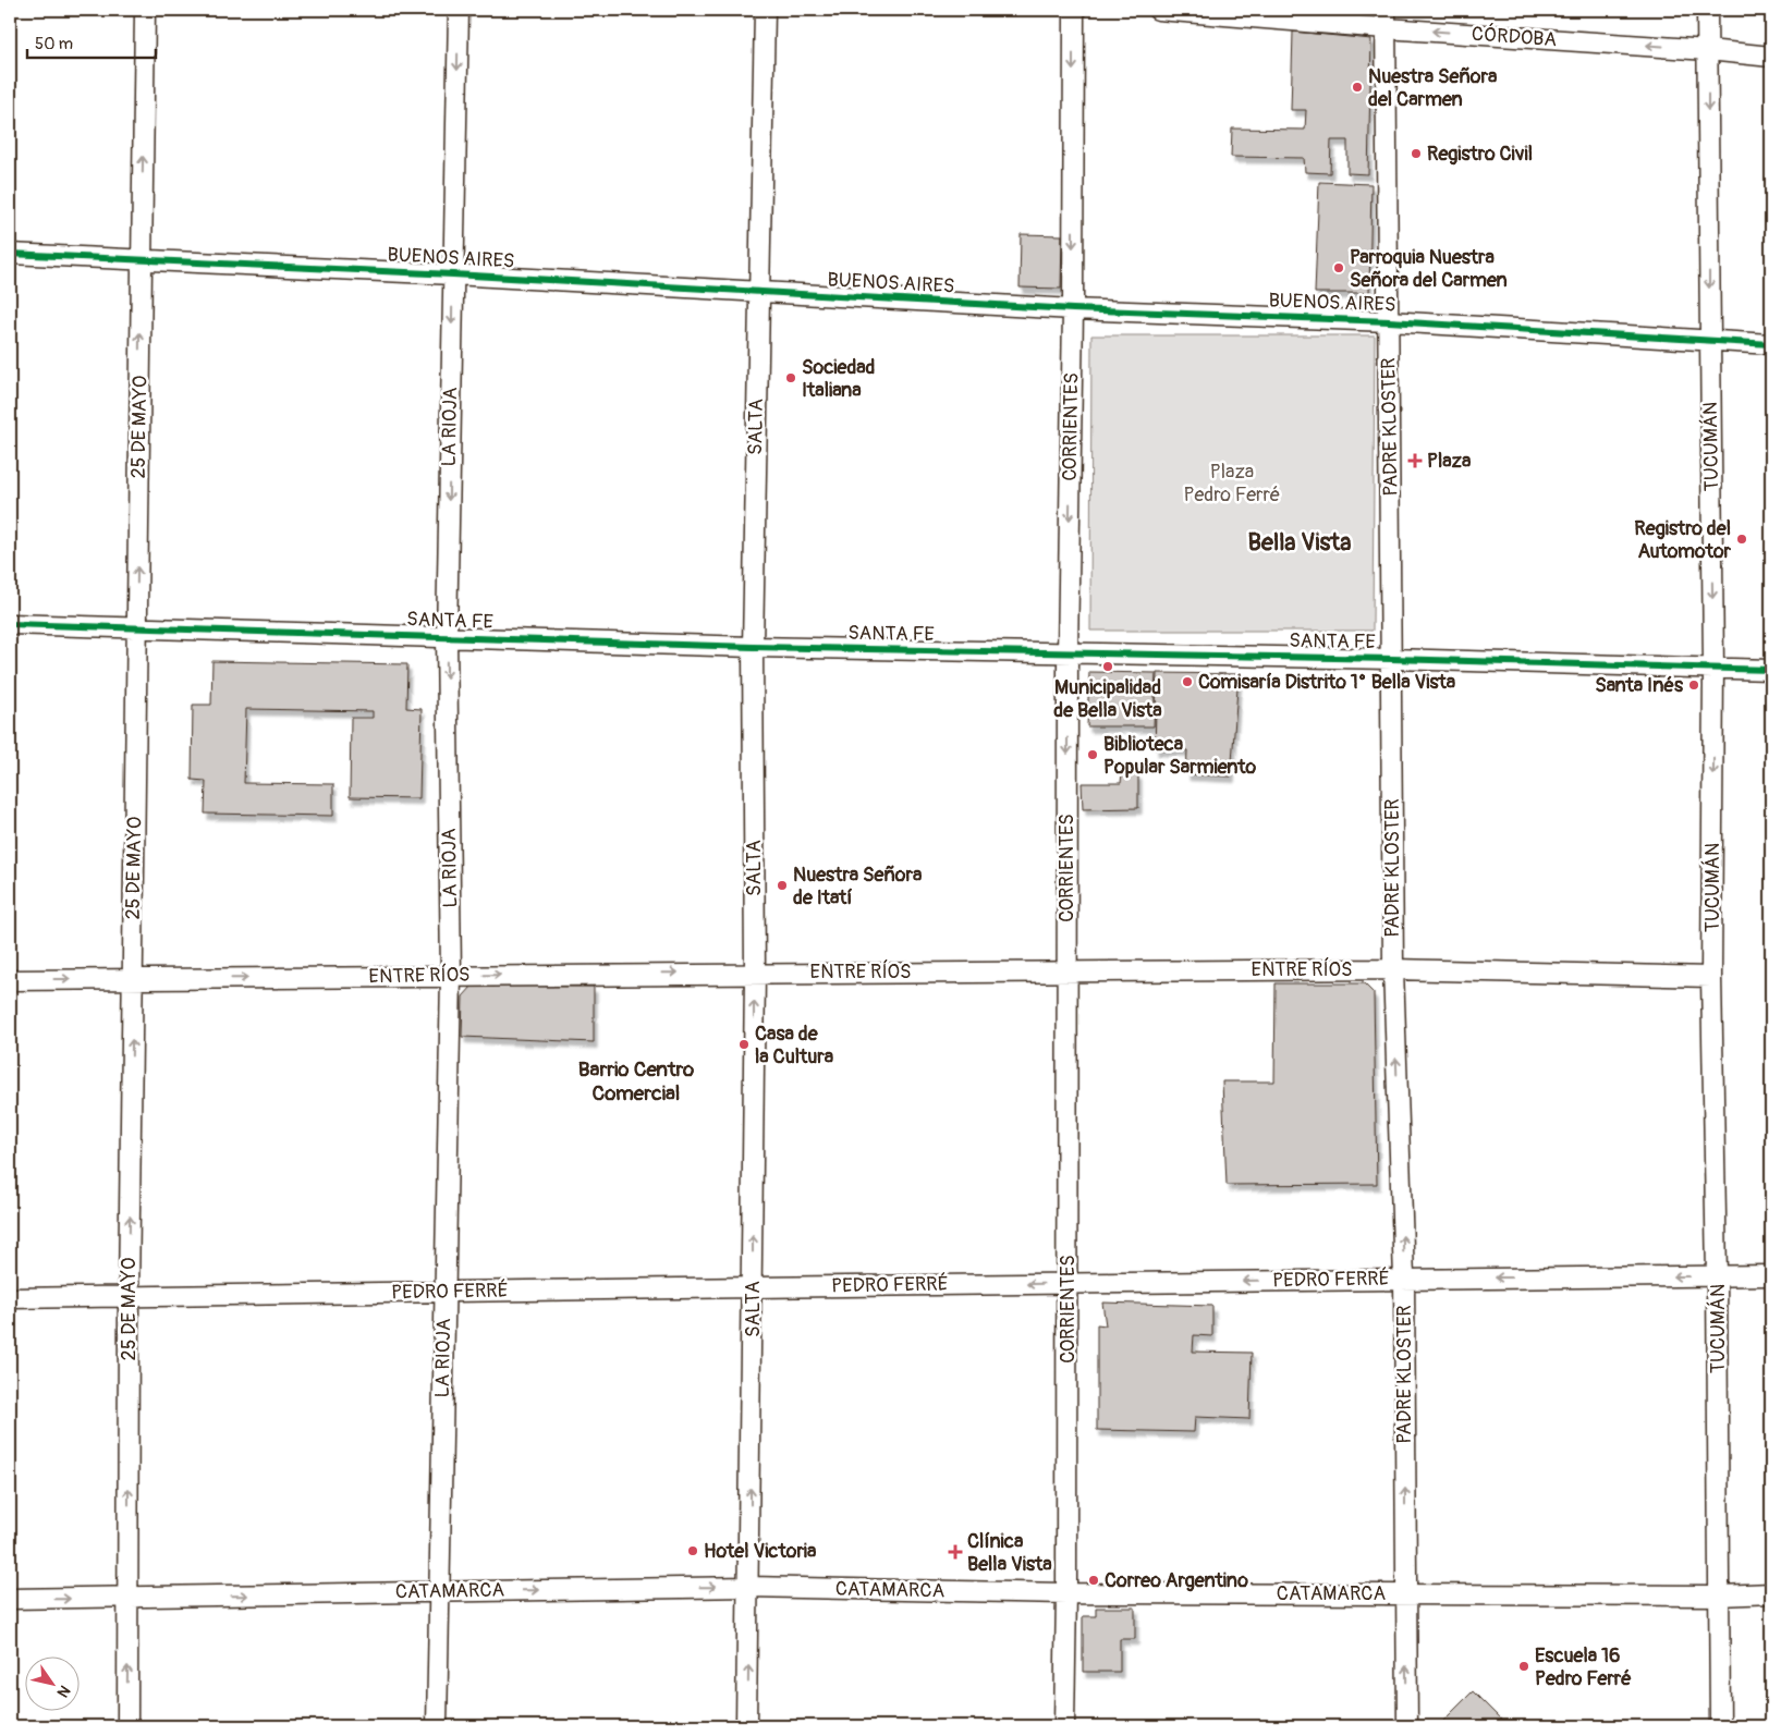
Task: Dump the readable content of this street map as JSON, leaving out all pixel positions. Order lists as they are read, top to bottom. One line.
{"streets":{"street":["CÓRDOBA","BUENOS AIRES","25 DE MAYO","LA RIOJA","SALTA","CORRIENTES","PADRE KLOSTER","TUCUMÁN","SANTA FE","ENTRE RÍOS","PEDRO FERRÉ","CATAMARCA"]},"crossings":[["CÓRDOBA","PADRE KLOSTER"],["CÓRDOBA","TUCUMÁN"],["BUENOS AIRES","25 DE MAYO"],["BUENOS AIRES","LA RIOJA"],["BUENOS AIRES","SALTA"],["BUENOS AIRES","CORRIENTES"],["BUENOS AIRES","PADRE KLOSTER"],["BUENOS AIRES","TUCUMÁN"],["25 DE MAYO","SANTA FE"],["25 DE MAYO","ENTRE RÍOS"],["25 DE MAYO","PEDRO FERRÉ"],["25 DE MAYO","CATAMARCA"],["LA RIOJA","SANTA FE"],["LA RIOJA","ENTRE RÍOS"],["LA RIOJA","PEDRO FERRÉ"],["LA RIOJA","CATAMARCA"],["SALTA","SANTA FE"],["SALTA","ENTRE RÍOS"],["SALTA","PEDRO FERRÉ"],["SALTA","CATAMARCA"],["CORRIENTES","SANTA FE"],["CORRIENTES","ENTRE RÍOS"],["CORRIENTES","PEDRO FERRÉ"],["CORRIENTES","CATAMARCA"],["PADRE KLOSTER","SANTA FE"],["PADRE KLOSTER","ENTRE RÍOS"],["PADRE KLOSTER","PEDRO FERRÉ"],["PADRE KLOSTER","CATAMARCA"],["TUCUMÁN","SANTA FE"],["TUCUMÁN","ENTRE RÍOS"],["TUCUMÁN","PEDRO FERRÉ"],["TUCUMÁN","CATAMARCA"]],"one_way":["CÓRDOBA","25 DE MAYO","LA RIOJA","SALTA","CORRIENTES","PADRE KLOSTER","TUCUMÁN","ENTRE RÍOS","PEDRO FERRÉ","CATAMARCA"],"districts":["Bella Vista","Barrio Centro Comercial"],"parks":["Plaza Pedro Ferré"],"places":{"other":["Nuestra Señora del Carmen","Registro Civil","Parroquia Nuestra Señora del Carmen","Sociedad Italiana","Registro del Automotor","Municipalidad de Bella Vista","Comisaría Distrito 1° Bella Vista","Santa Inés","Biblioteca Popular Sarmiento","Nuestra Señora de Itatí","Casa de la Cultura","Hotel Victoria","Correo Argentino","Escuela 16 Pedro Ferré"],"health":["Plaza","Clínica Bella Vista"]},"scale_bar":"50 m","north":"bottom right"}
